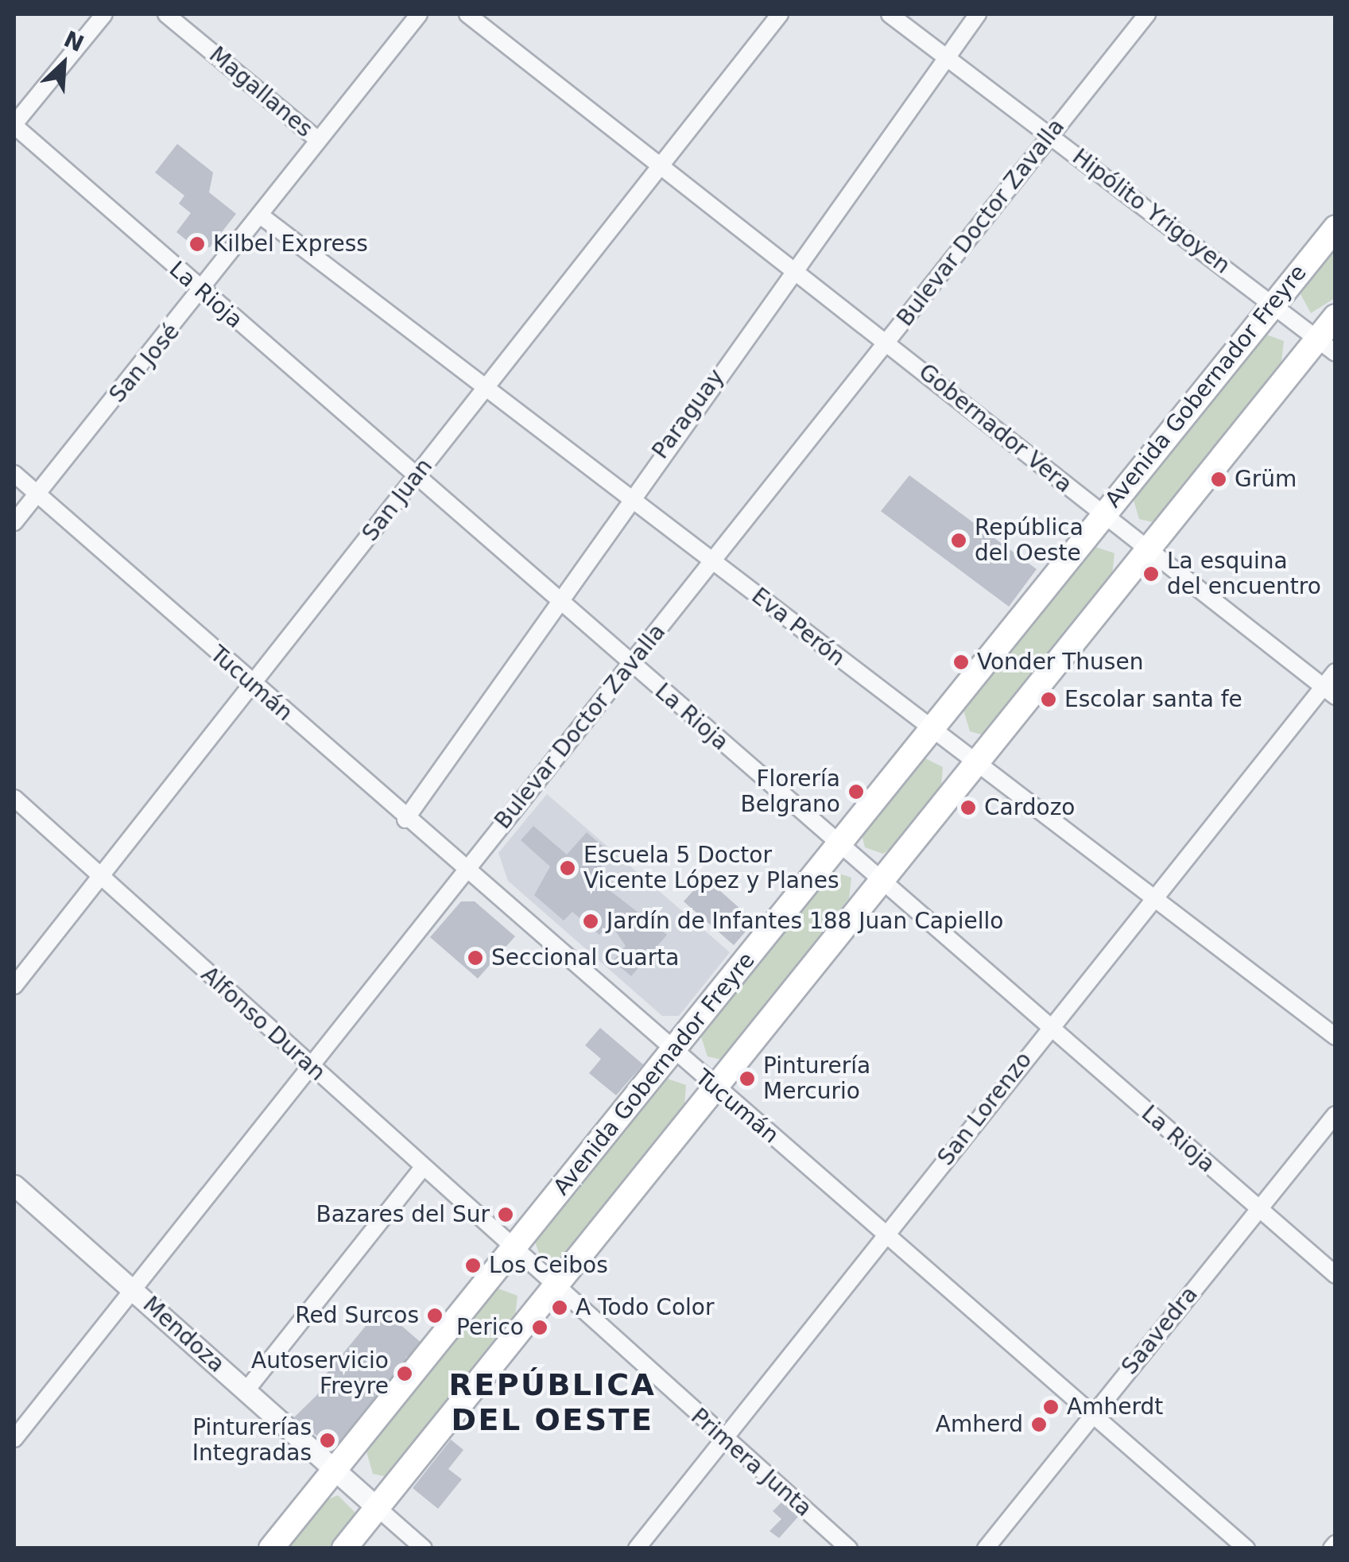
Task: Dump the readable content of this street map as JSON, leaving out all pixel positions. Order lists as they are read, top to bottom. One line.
{"streets":{"main road":["Avenida Gobernador Freyre"],"street":["Magallanes","Hipólito Yrigoyen","Bulevar Doctor Zavalla","La Rioja","San José","Paraguay","Gobernador Vera","San Juan","Eva Perón","Tucumán","Alfonso Duran","San Lorenzo","Saavedra","Mendoza","Primera Junta"]},"crossings":[["Magallanes","San José"],["Hipólito Yrigoyen","Bulevar Doctor Zavalla"],["Hipólito Yrigoyen","Avenida Gobernador Freyre"],["Hipólito Yrigoyen","Paraguay"],["Bulevar Doctor Zavalla","La Rioja"],["Bulevar Doctor Zavalla","Gobernador Vera"],["Bulevar Doctor Zavalla","Eva Perón"],["Bulevar Doctor Zavalla","Tucumán"],["Bulevar Doctor Zavalla","Alfonso Duran"],["Bulevar Doctor Zavalla","Mendoza"],["La Rioja","San José"],["La Rioja","Avenida Gobernador Freyre"],["La Rioja","Paraguay"],["La Rioja","San Juan"],["La Rioja","San Lorenzo"],["La Rioja","Saavedra"],["San José","Eva Perón"],["San José","Tucumán"],["Avenida Gobernador Freyre","Gobernador Vera"],["Avenida Gobernador Freyre","Eva Perón"],["Avenida Gobernador Freyre","Tucumán"],["Avenida Gobernador Freyre","Alfonso Duran"],["Avenida Gobernador Freyre","Mendoza"],["Avenida Gobernador Freyre","Primera Junta"],["Paraguay","Gobernador Vera"],["Paraguay","Eva Perón"],["Paraguay","Tucumán"],["Gobernador Vera","San Juan"],["Gobernador Vera","San Lorenzo"],["San Juan","Eva Perón"],["San Juan","Tucumán"],["San Juan","Alfonso Duran"],["Eva Perón","San Lorenzo"],["Tucumán","San Lorenzo"],["Tucumán","Saavedra"],["Alfonso Duran","Primera Junta"],["San Lorenzo","Primera Junta"]],"districts":["REPÚBLICA DEL OESTE"],"places":["Kilbel Express","Grüm","República del Oeste","La esquina del encuentro","Vonder Thusen","Escolar santa fe","Florería Belgrano","Cardozo","Escuela 5 Doctor Vicente López y Planes","Jardín de Infantes 188 Juan Capiello","Seccional Cuarta","Pinturería Mercurio","Bazares del Sur","Los Ceibos","A Todo Color","Red Surcos","Perico","Autoservicio Freyre","Amherdt","Amherd","Pinturerías Integradas"],"north":"top right"}
